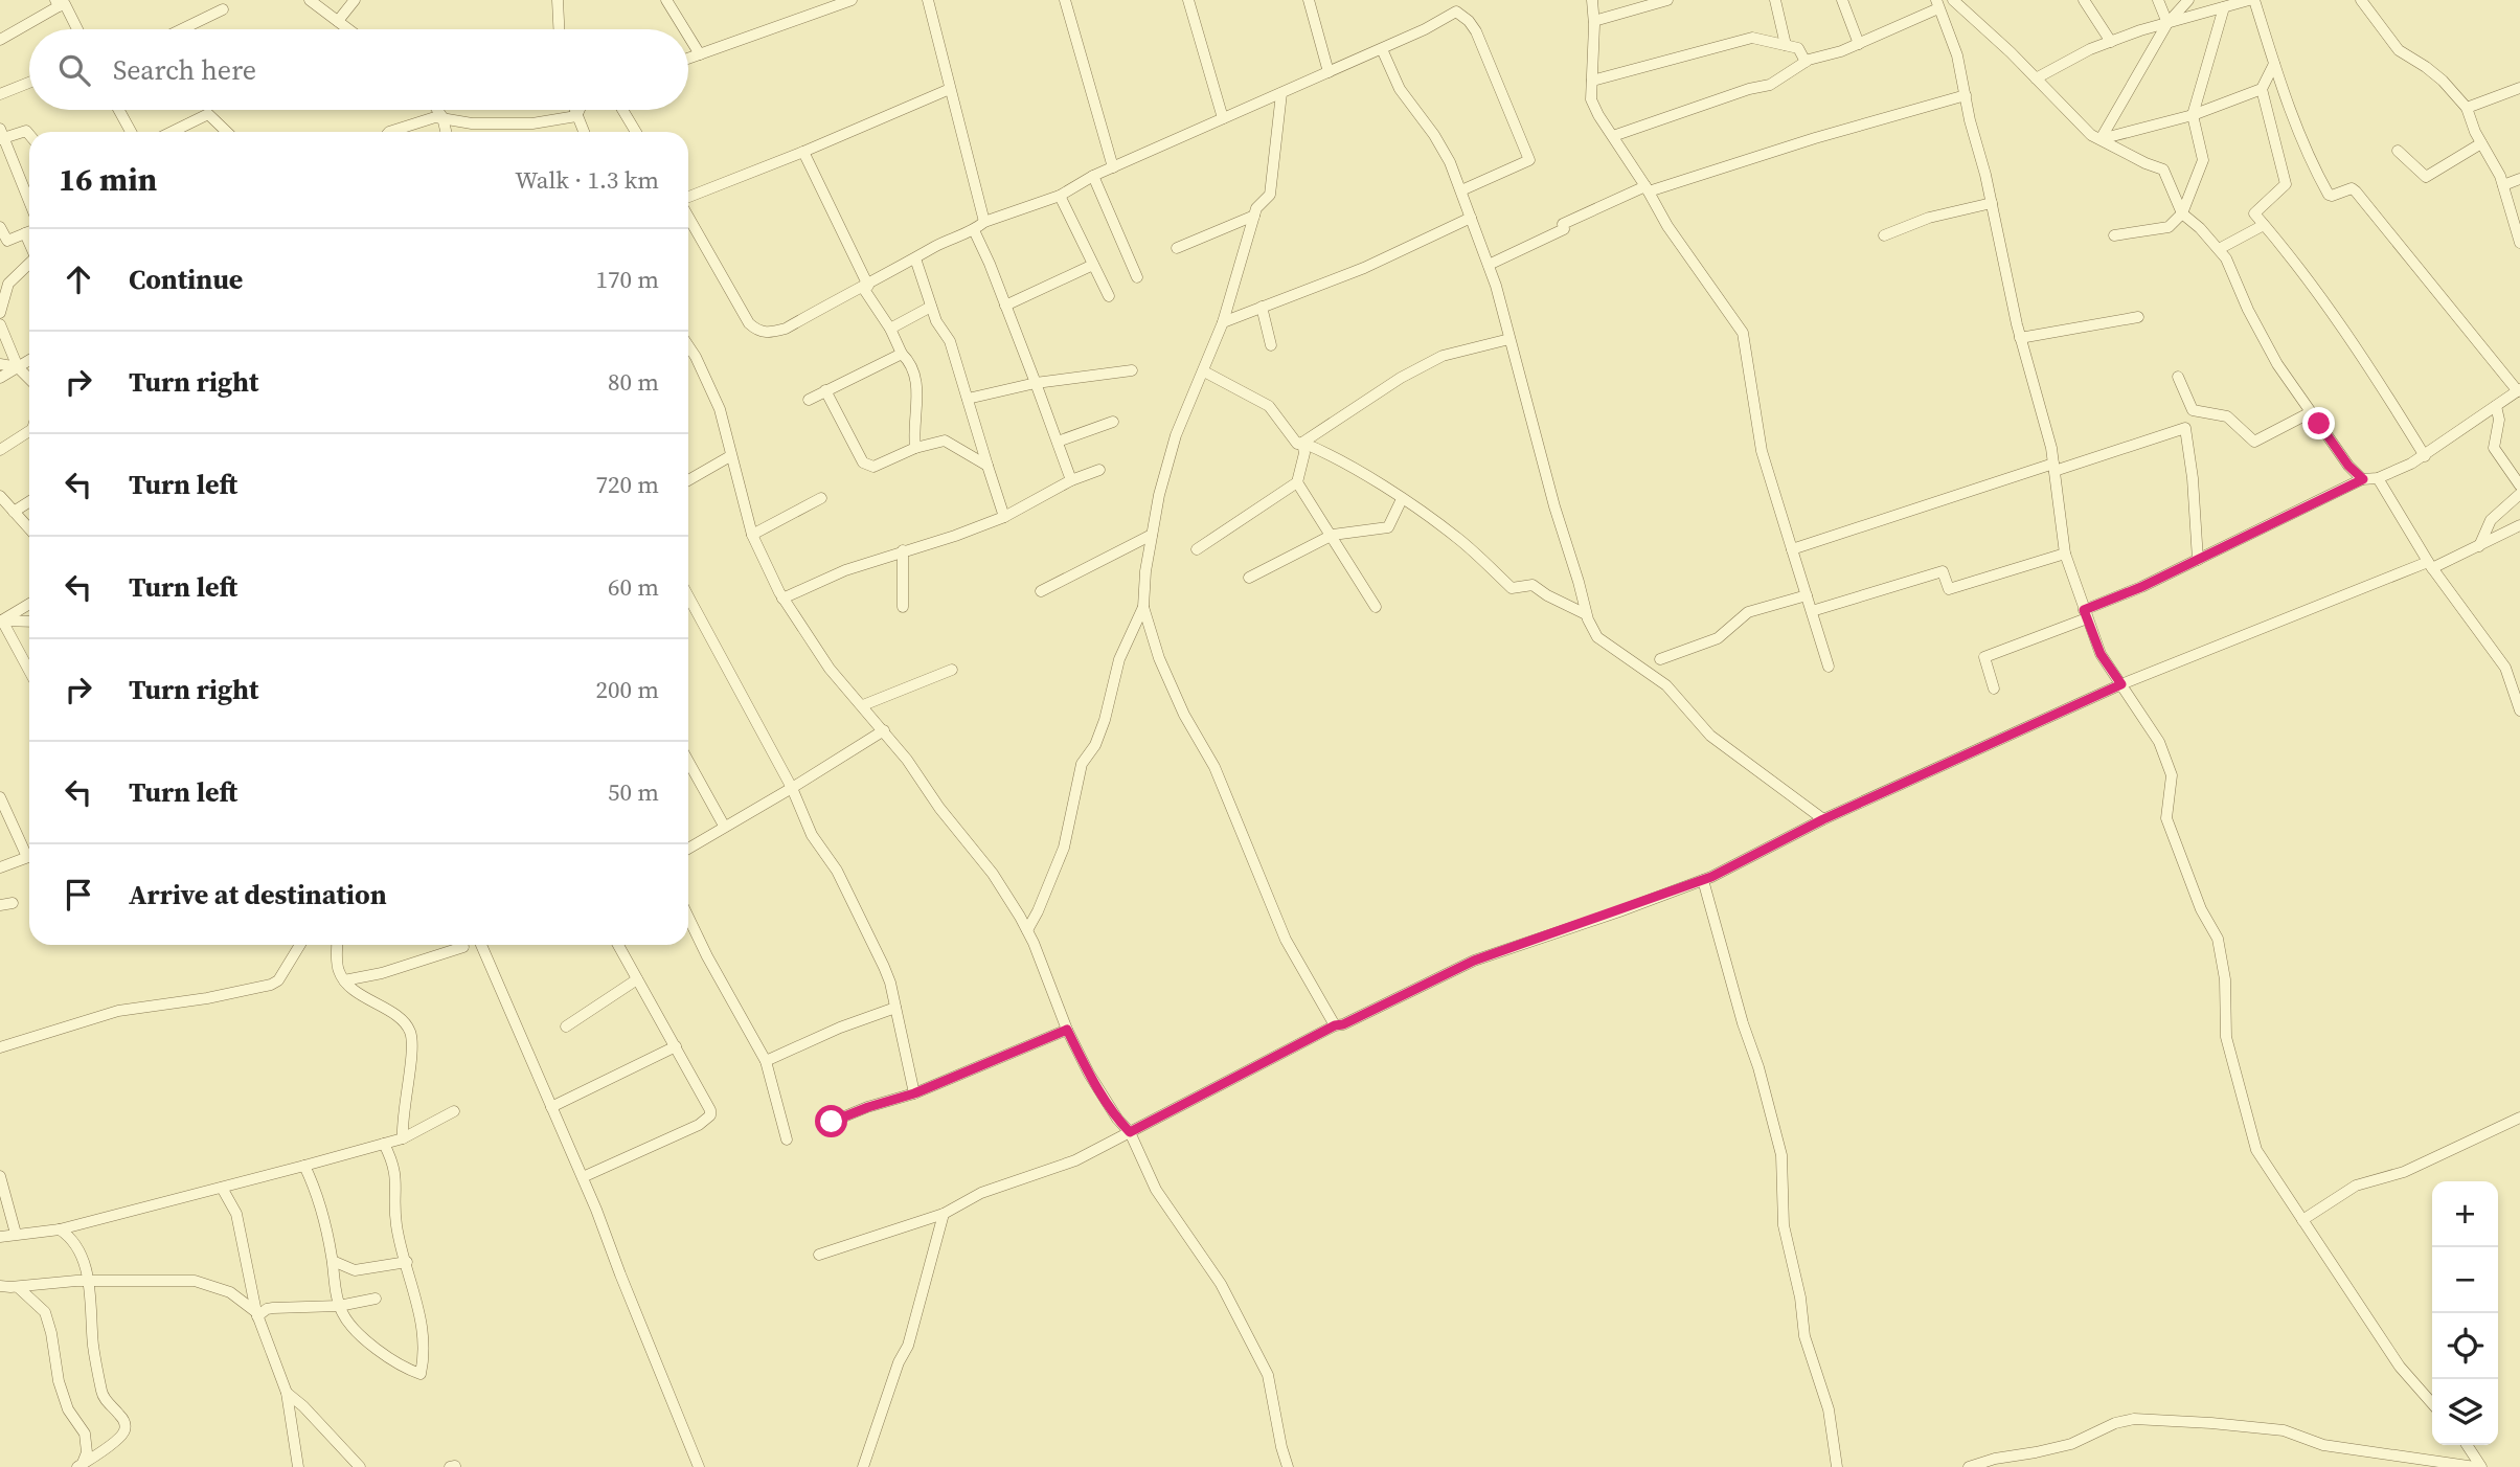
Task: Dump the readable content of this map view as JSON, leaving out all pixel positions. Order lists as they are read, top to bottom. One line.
{"page":{"search":"Search here","heading":["16 min","Walk · 1.3 km"],"list":[["Continue","170 m"],["Turn right","80 m"],["Turn left","720 m"],["Turn left","60 m"],["Turn right","200 m"],["Turn left","50 m"],"Arrive at destination"],"map_buttons":["+","−"]}}
